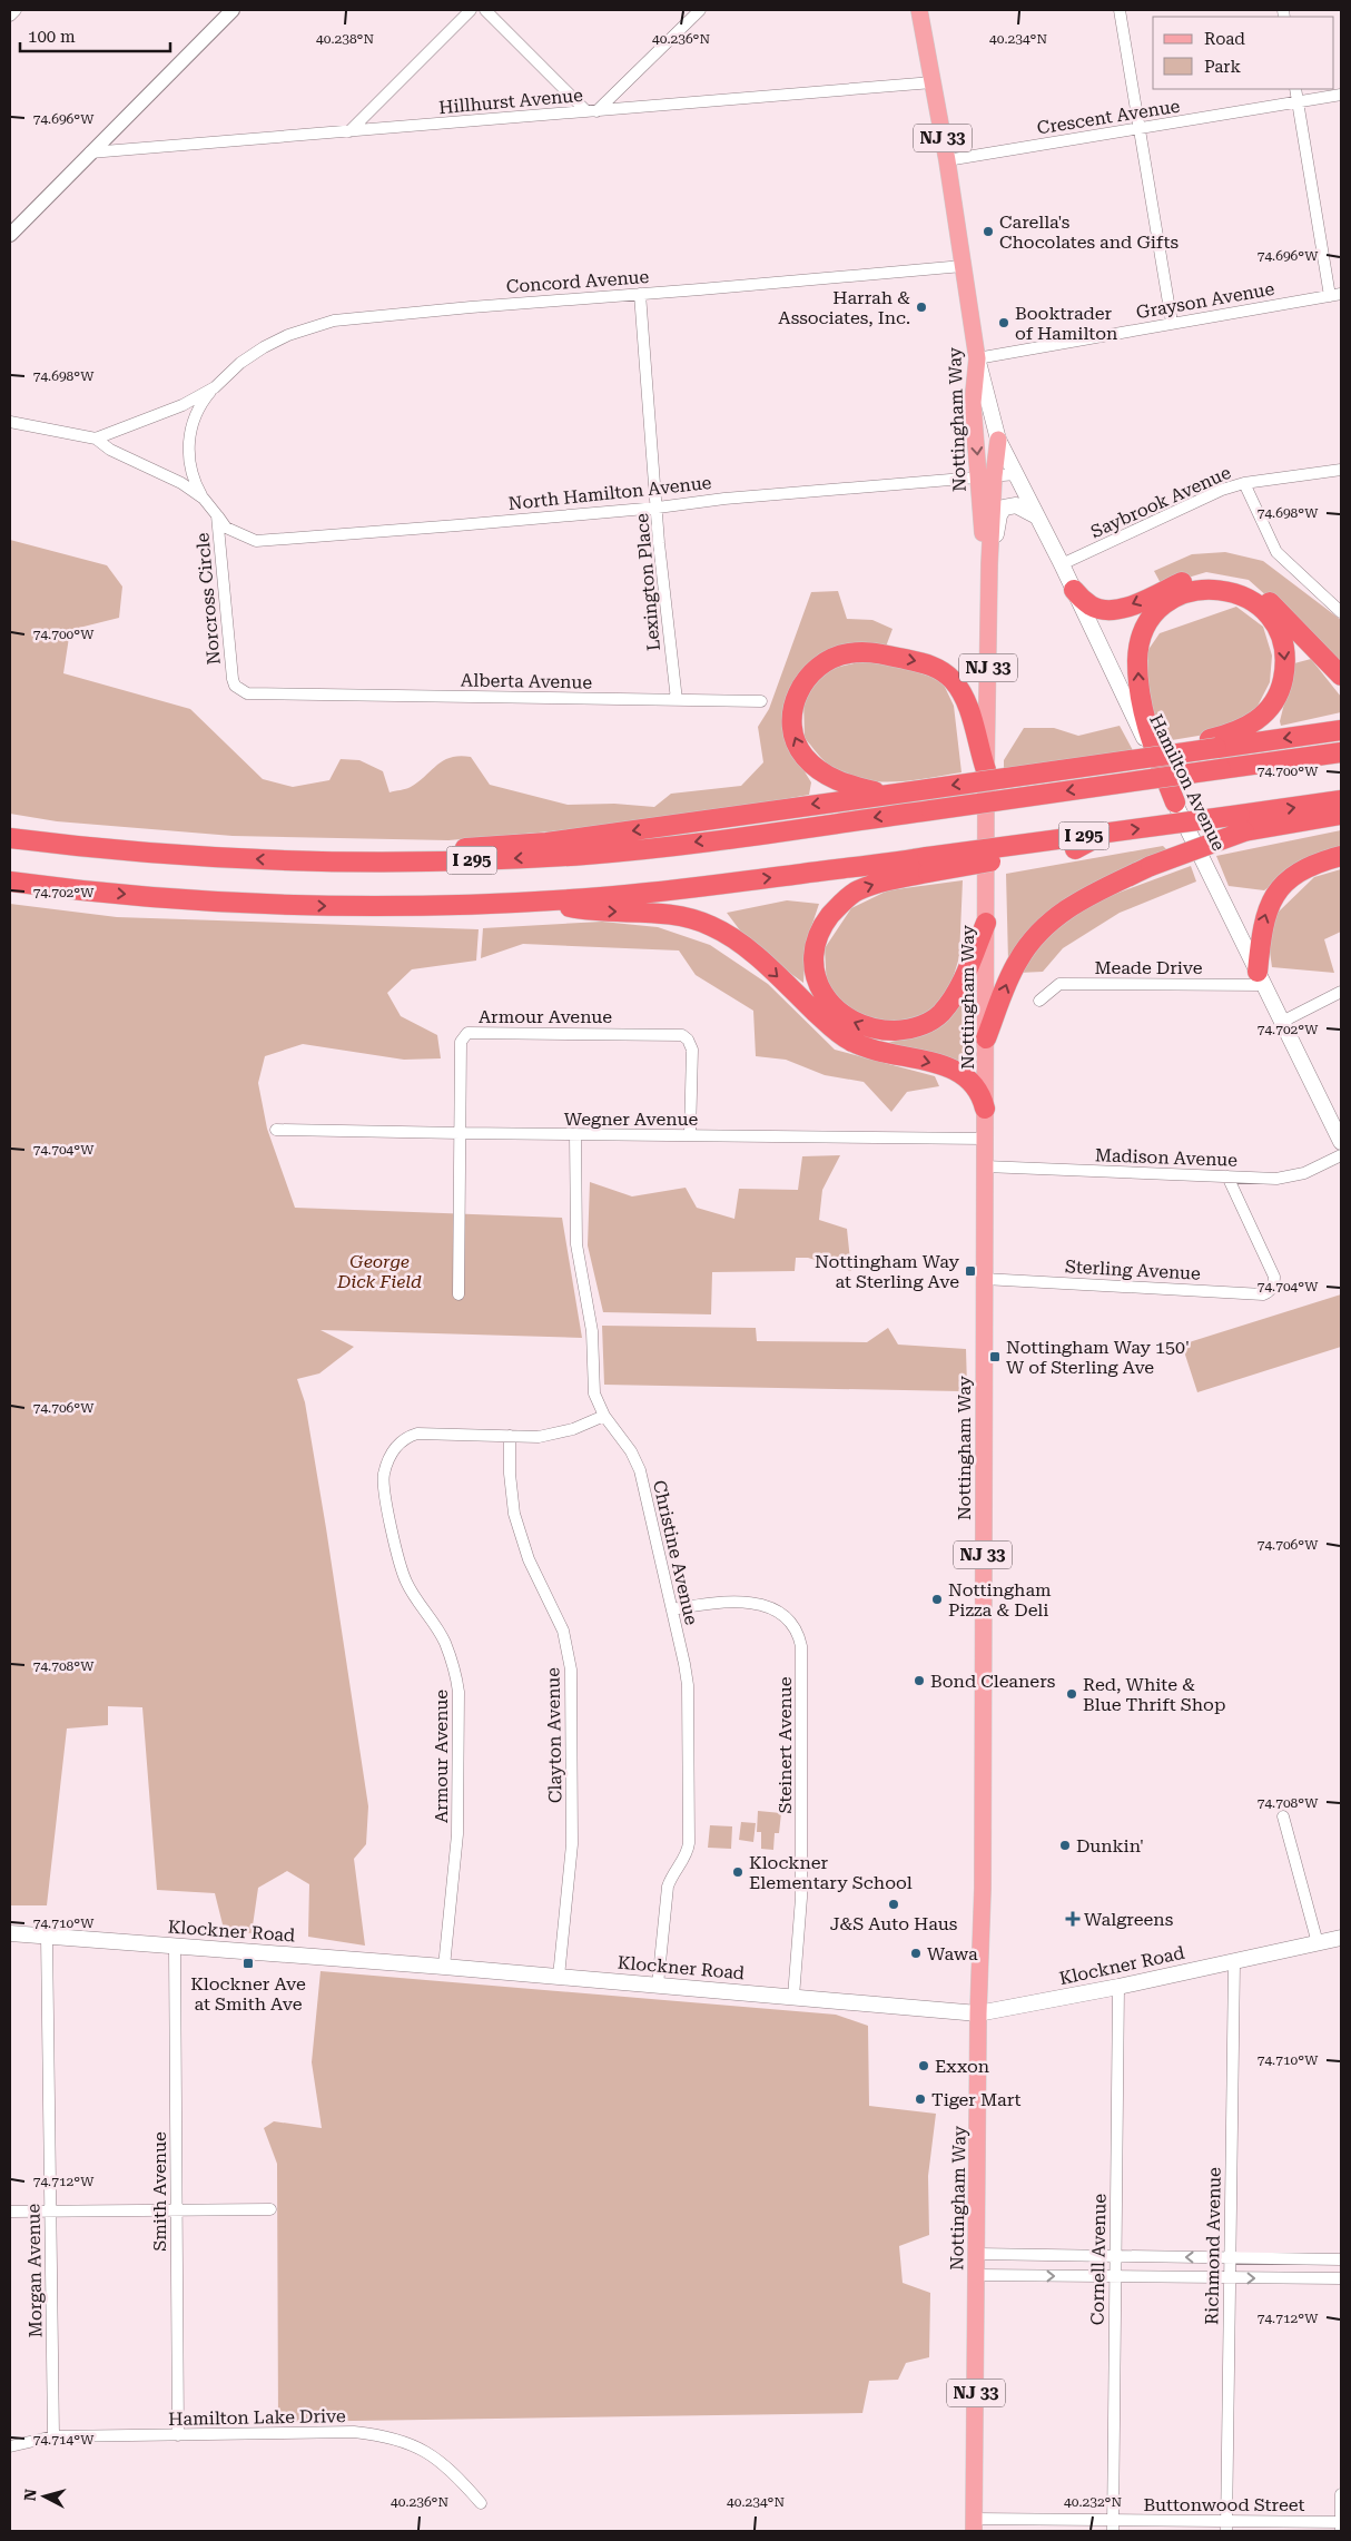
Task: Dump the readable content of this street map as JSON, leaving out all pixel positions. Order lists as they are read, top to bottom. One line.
{"streets":{"highway":["I 295"],"main road":["NJ 33","Nottingham Way","Hamilton Avenue","Klockner Road"],"street":["Hillhurst Avenue","Crescent Avenue","Concord Avenue","Grayson Avenue","North Hamilton Avenue","Saybrook Avenue","Lexington Place","Norcross Circle","Alberta Avenue","Meade Drive","Armour Avenue","Wegner Avenue","Madison Avenue","Sterling Avenue","Christine Avenue","Clayton Avenue","Steinert Avenue","Smith Avenue","Richmond Avenue","Cornell Avenue","Morgan Avenue","Hamilton Lake Drive","Buttonwood Street"]},"crossings":[["Hillhurst Avenue","Nottingham Way"],["Crescent Avenue","Nottingham Way"],["Concord Avenue","Nottingham Way"],["Concord Avenue","Lexington Place"],["Concord Avenue","Norcross Circle"],["Grayson Avenue","Nottingham Way"],["Grayson Avenue","Hamilton Avenue"],["Nottingham Way","North Hamilton Avenue"],["Nottingham Way","Hamilton Avenue"],["Nottingham Way","Wegner Avenue"],["Nottingham Way","Madison Avenue"],["Nottingham Way","Sterling Avenue"],["Nottingham Way","Klockner Road"],["Nottingham Way","Buttonwood Street"],["North Hamilton Avenue","Lexington Place"],["North Hamilton Avenue","Norcross Circle"],["North Hamilton Avenue","Hamilton Avenue"],["Saybrook Avenue","Hamilton Avenue"],["Lexington Place","Alberta Avenue"],["Norcross Circle","Alberta Avenue"],["Hamilton Avenue","Meade Drive"],["Armour Avenue","Wegner Avenue"],["Armour Avenue","Christine Avenue"],["Armour Avenue","Clayton Avenue"],["Armour Avenue","Klockner Road"],["Wegner Avenue","Christine Avenue"],["Madison Avenue","Sterling Avenue"],["Christine Avenue","Steinert Avenue"],["Christine Avenue","Klockner Road"],["Clayton Avenue","Klockner Road"],["Steinert Avenue","Klockner Road"],["Klockner Road","Smith Avenue"],["Klockner Road","Richmond Avenue"],["Klockner Road","Cornell Avenue"],["Klockner Road","Morgan Avenue"],["Smith Avenue","Hamilton Lake Drive"],["Richmond Avenue","Buttonwood Street"],["Cornell Avenue","Buttonwood Street"],["Morgan Avenue","Hamilton Lake Drive"]],"parks":["George Dick Field"],"places":{"other":["Carella's Chocolates and Gifts","Harrah & Associates, Inc.","Booktrader of Hamilton","Nottingham Pizza & Deli","Bond Cleaners","Red, White & Blue Thrift Shop","Dunkin'","Klockner Elementary School","J&S Auto Haus","Wawa","Exxon","Tiger Mart"],"transit":["Nottingham Way at Sterling Ave","Nottingham Way 150' W of Sterling Ave","Klockner Ave at Smith Ave"],"health":["Walgreens"]},"legend":["Road","Park"],"scale_bar":"100 m","north":"left","coordinates":["40.238°N","40.236°N","40.234°N","74.696°W","74.698°W","74.700°W","74.702°W","74.704°W","74.706°W","74.708°W","74.710°W","74.712°W","74.714°W","40.232°N"]}
